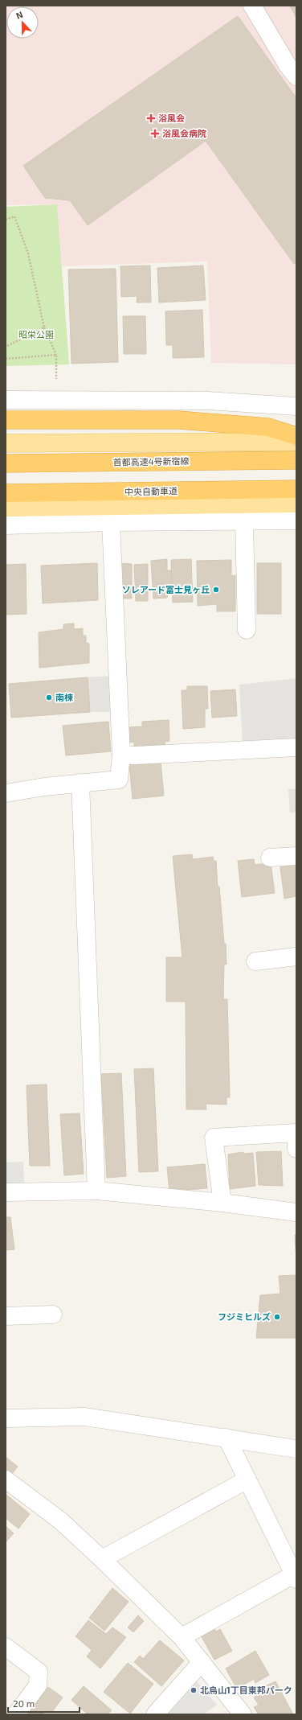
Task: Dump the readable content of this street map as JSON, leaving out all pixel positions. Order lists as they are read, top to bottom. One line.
{"streets":{"highway":["首都高速4号新宿線","中央自動車道"]},"parks":["昭栄公園"],"places":{"health":["浴風会","浴風会病院"],"other":["ソレアード富士見ヶ丘","南棟","フジミヒルズ","北烏山1丁目東邦パーク"]},"scale_bar":"20 m","north":"top"}
